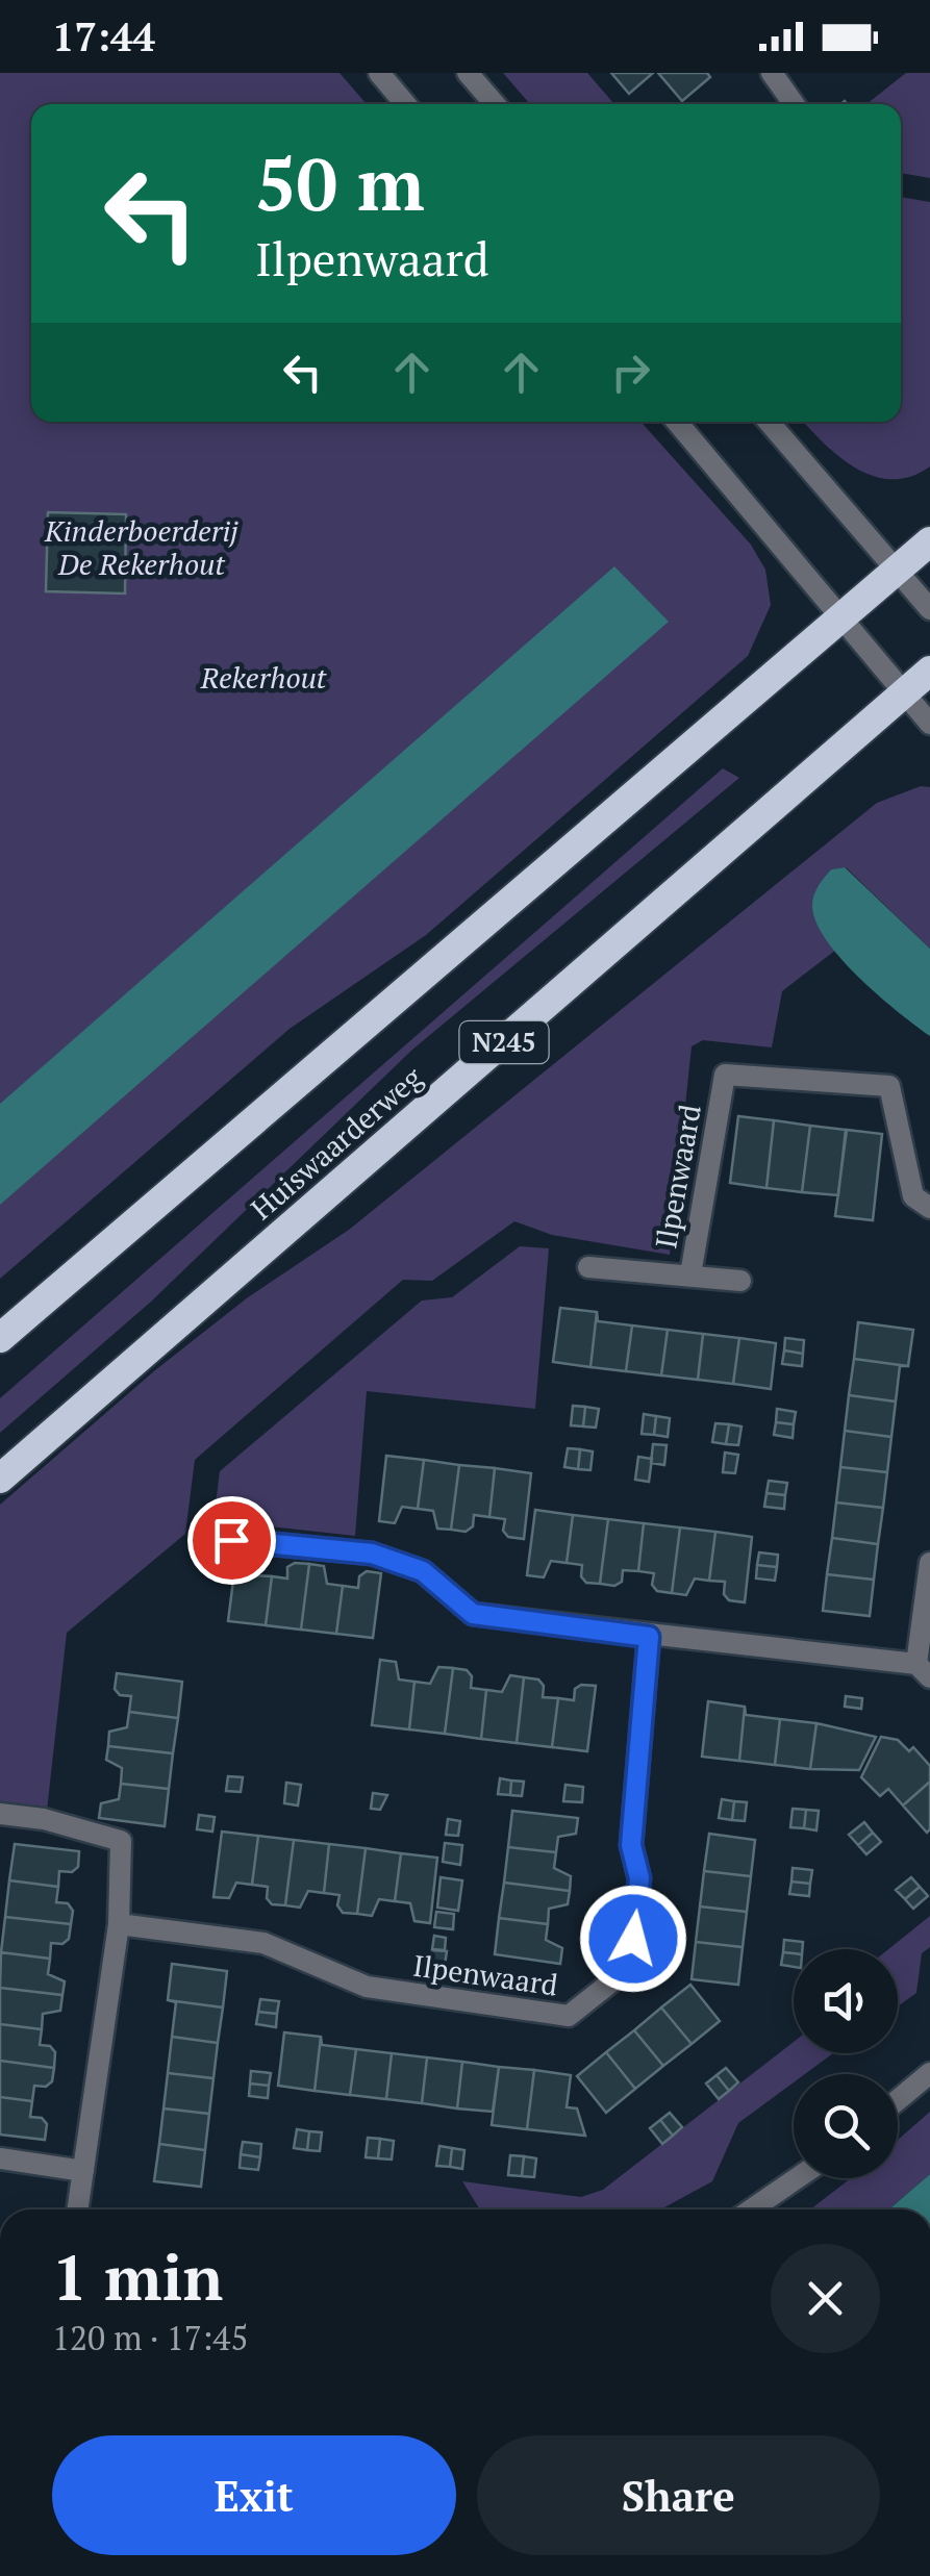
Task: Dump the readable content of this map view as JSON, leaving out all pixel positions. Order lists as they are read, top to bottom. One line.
{"streets":{"highway":["N245","Huiswaarderweg"],"street":["Ilpenwaard"]},"parks":["Kinderboerderij De Rekerhout","Rekerhout"],"page":{"status":"17:44","turn":["50 m","Ilpenwaard"],"heading":["1 min","120 m · 17:45"],"buttons":["Exit","Share"]}}
